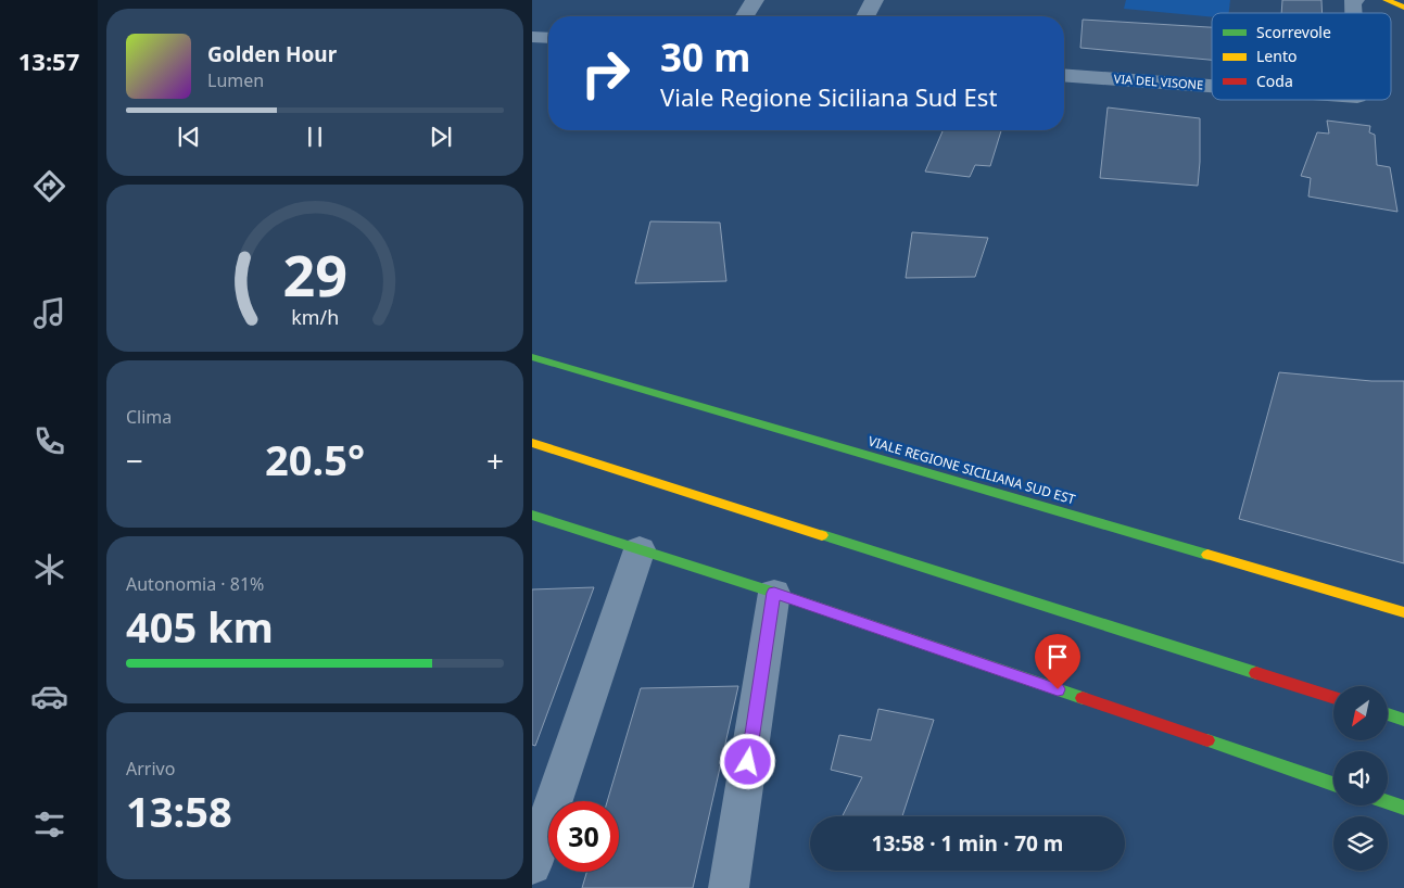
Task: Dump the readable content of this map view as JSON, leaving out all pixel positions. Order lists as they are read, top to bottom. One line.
{"streets":{"main road":["VIALE REGIONE SICILIANA SUD EST"],"street":["VIA DEL VISONE"]},"legend":["Scorrevole","Lento","Coda"],"north":"bottom left","page":{"tabs":"13:57","turn":["30 m","Viale Regione Siciliana Sud Est"],"song":["Golden Hour","Lumen"],"tile":["Clima",["Autonomia · 81%","405 km"],["Arrivo","13:58"]],"heat":["−","20.5°","+"],"limit":"30","trip":"13:58 · 1 min · 70 m","gauge":["29","km/h"]}}
